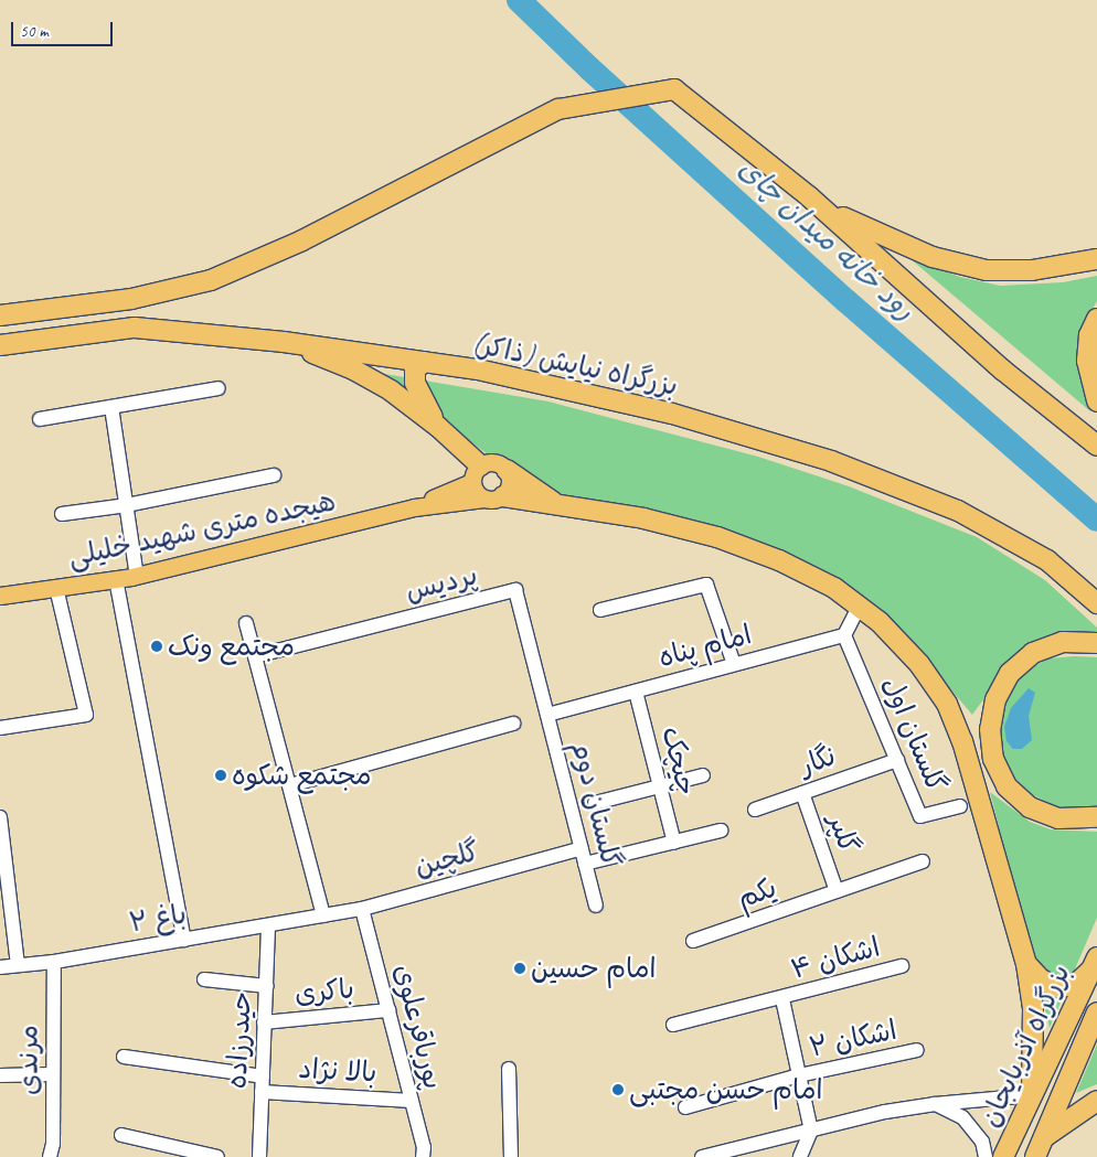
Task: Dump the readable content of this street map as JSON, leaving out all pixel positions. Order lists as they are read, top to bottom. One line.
{"streets":{"highway":["بزرگراه نیایش (ذاکر)","بزرگراه آذربایجان"],"main road":["هیجده متری شهید خلیلی"],"street":["پردیس","امام پناه","گلستان اول","چیچک","نگار","گلستان دوم","گلپر","گلچین","یکم","باغ ۲","اشکان ۴","باکری","پورباقرعلوی","اشکان ۲","حیدرزاده","مرندی","بالا نژاد"]},"crossings":[["پردیس","امام پناه"],["پردیس","گلستان دوم"],["امام پناه","گلستان اول"],["امام پناه","چیچک"],["امام پناه","گلستان دوم"],["گلستان اول","نگار"],["نگار","گلپر"],["گلستان دوم","گلچین"],["گلپر","یکم"],["گلچین","باغ ۲"],["گلچین","پورباقرعلوی"],["باغ ۲","حیدرزاده"],["باغ ۲","مرندی"],["باکری","پورباقرعلوی"],["باکری","حیدرزاده"],["پورباقرعلوی","بالا نژاد"],["حیدرزاده","بالا نژاد"]],"water":["رود خانه میدان چای"],"places":["مجتمع ونک","مجتمع شکوه","امام حسین","امام حسن مجتبی"],"scale_bar":"50 m"}
